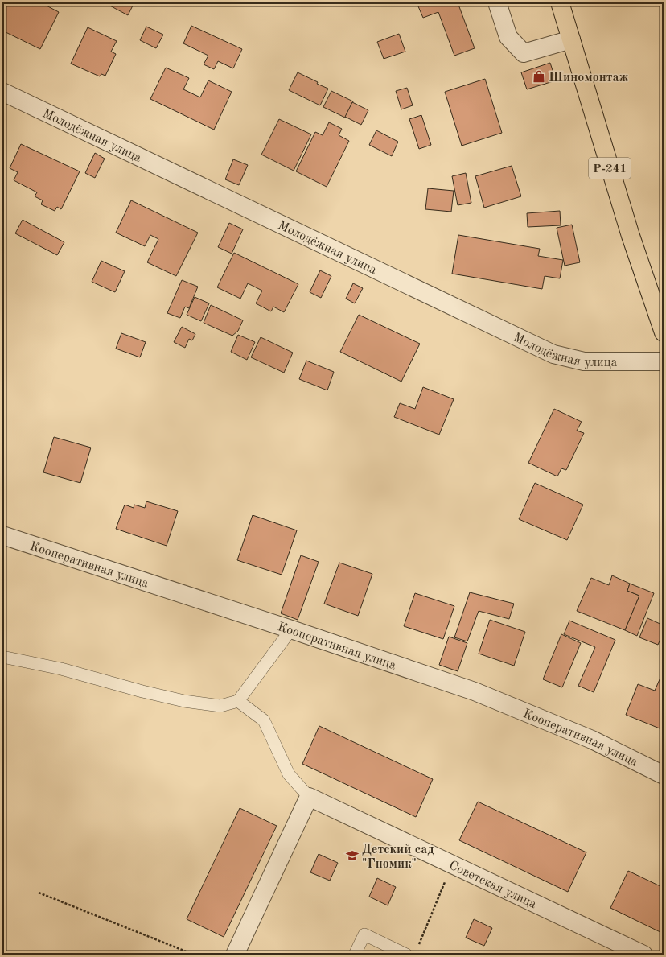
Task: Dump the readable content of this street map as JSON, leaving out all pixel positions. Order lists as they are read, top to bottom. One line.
{"streets":{"highway":["Р-241"],"street":["Молодёжная улица","Кооперативная улица","Советская улица"]},"places":{"shop":["Шиномонтаж"],"school or university":["Детский сад \"Гномик\""]}}
